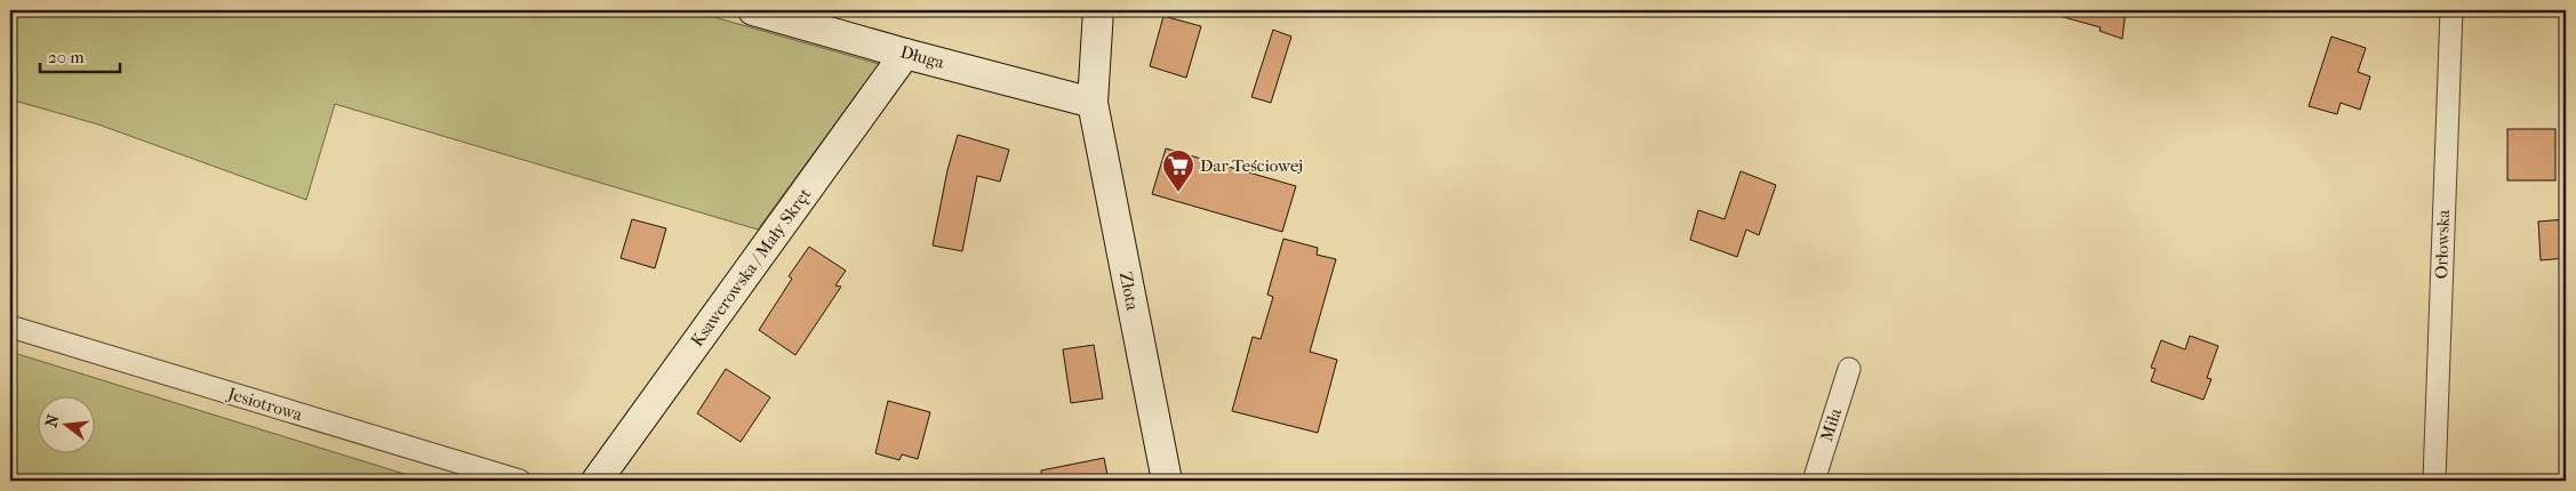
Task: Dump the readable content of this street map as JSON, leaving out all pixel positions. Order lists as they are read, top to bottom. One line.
{"streets":{"street":["Długa","Orłowska","Ksawerowska / Mały Skręt","Złota","Jesiotrowa","Miła"]},"crossings":[["Długa","Ksawerowska / Mały Skręt"],["Długa","Złota"]],"places":{"supermarket":["Dar Teściowej"]},"scale_bar":"20 m","north":"left"}
